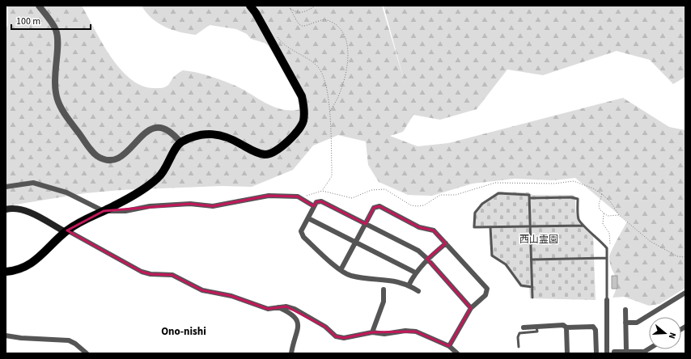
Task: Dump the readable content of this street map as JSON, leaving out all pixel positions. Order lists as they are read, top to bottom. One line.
{"districts":["Ono-nishi"],"parks":["西山霊園"],"scale_bar":"100 m","north":"right"}
